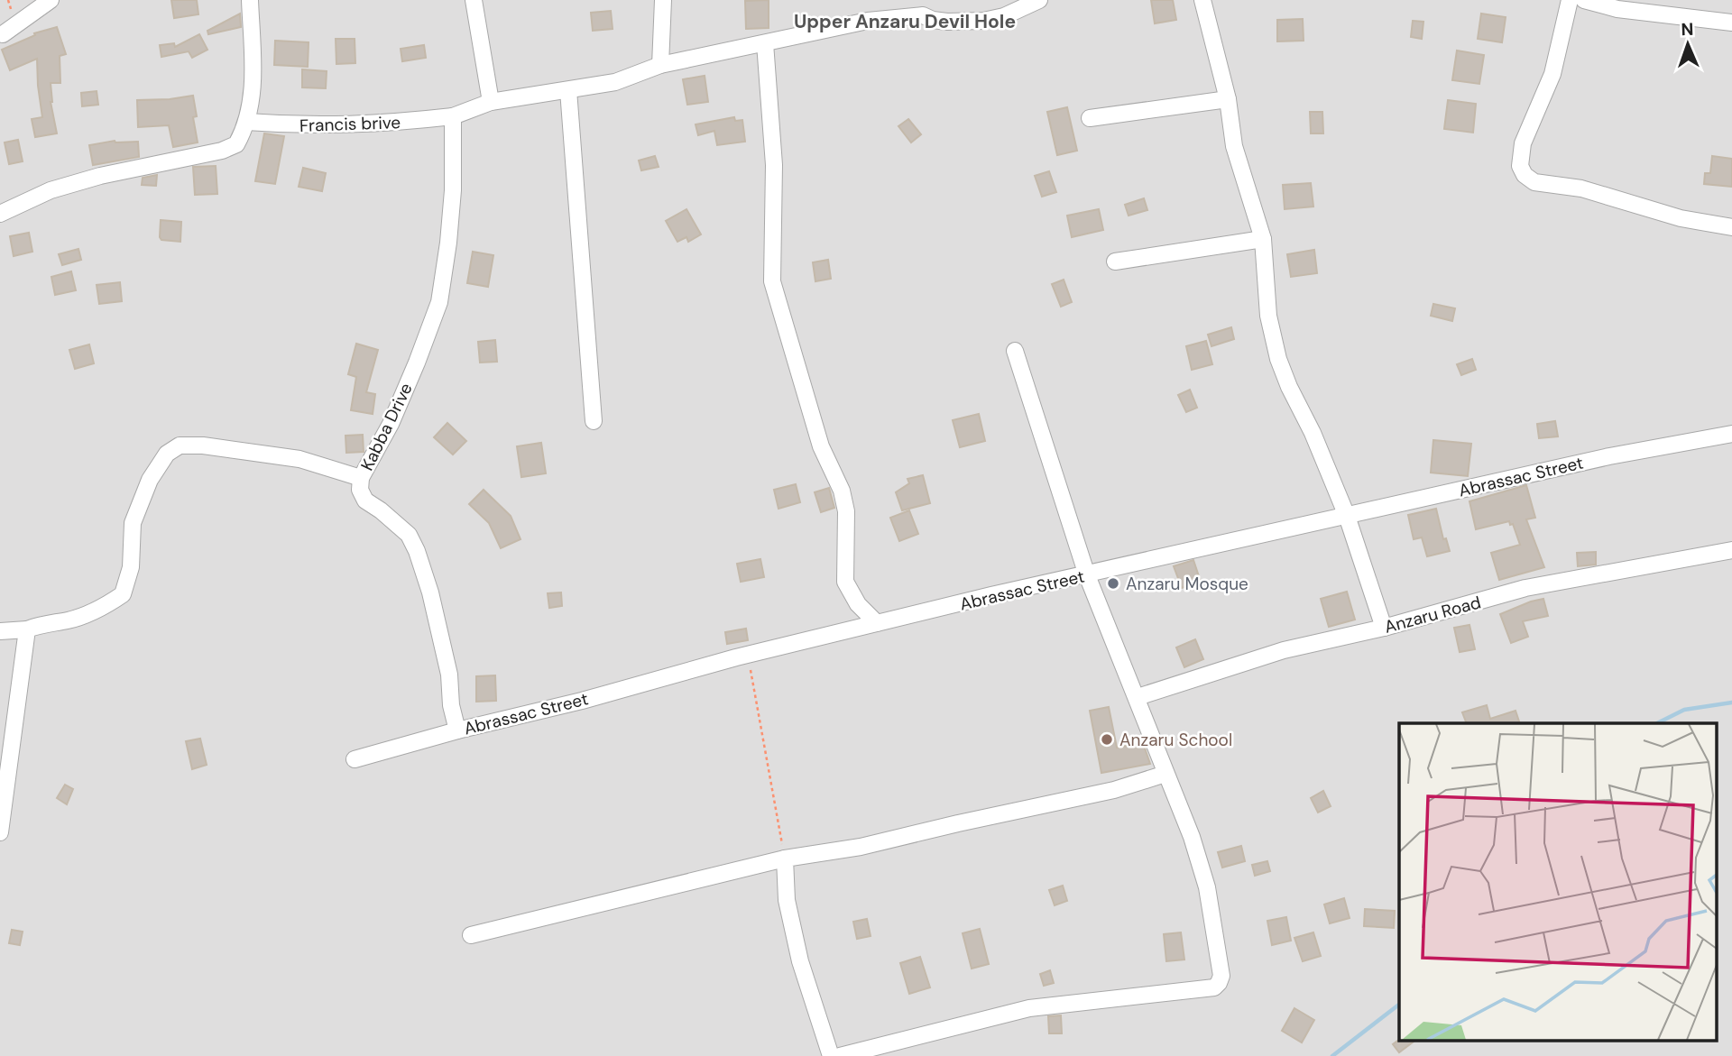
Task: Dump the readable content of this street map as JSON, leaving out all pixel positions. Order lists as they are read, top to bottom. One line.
{"streets":{"street":["Francis brive","Kabba Drive","Abrassac Street","Anzaru Road"]},"crossings":[["Francis brive","Kabba Drive"]],"districts":["Upper Anzaru Devil Hole"],"places":["Anzaru Mosque","Anzaru School"],"north":"top"}
